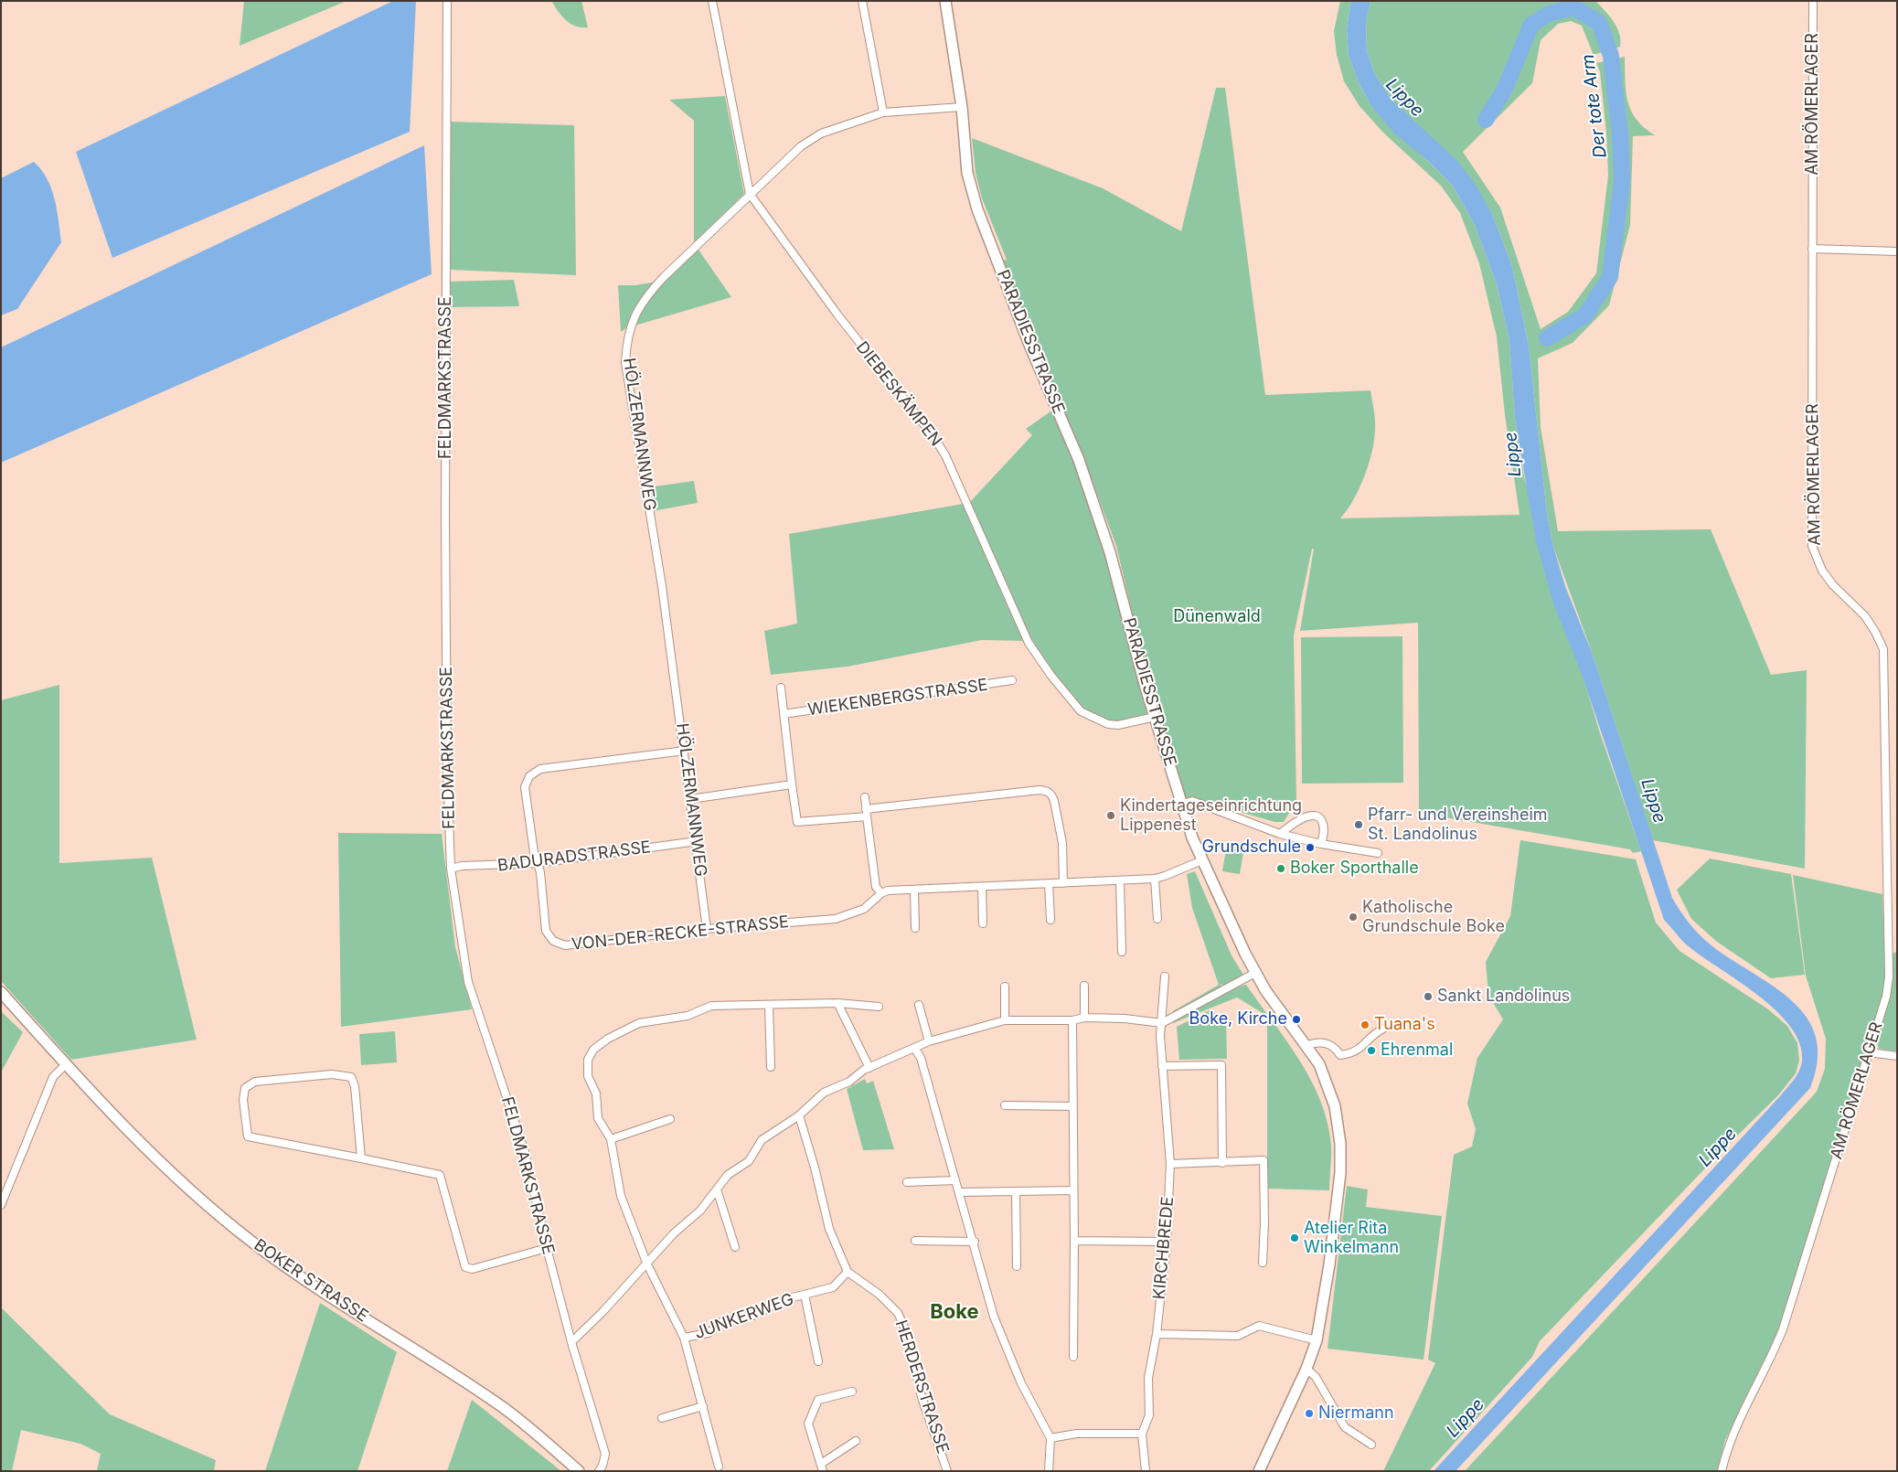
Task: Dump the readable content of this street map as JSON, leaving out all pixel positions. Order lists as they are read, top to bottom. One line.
{"streets":{"main road":["PARADIESSTRASSE","BOKER STRASSE"],"street":["AM RÖMERLAGER","FELDMARKSTRASSE","DIEBESKÄMPEN","HÖLZERMANNWEG","WIEKENBERGSTRASSE","BADURADSTRASSE","VON-DER-RECKE-STRASSE","KIRCHBREDE","JUNKERWEG","HERDERSTRASSE"]},"crossings":[["PARADIESSTRASSE","DIEBESKÄMPEN"],["PARADIESSTRASSE","HÖLZERMANNWEG"],["FELDMARKSTRASSE","BADURADSTRASSE"],["DIEBESKÄMPEN","HÖLZERMANNWEG"],["HÖLZERMANNWEG","BADURADSTRASSE"],["HÖLZERMANNWEG","VON-DER-RECKE-STRASSE"],["BADURADSTRASSE","VON-DER-RECKE-STRASSE"],["JUNKERWEG","HERDERSTRASSE"]],"districts":["Boke"],"water":["Lippe","Der tote Arm"],"parks":["Dünenwald"],"places":["Kindertageseinrichtung Lippenest","Pfarr- und Vereinsheim St. Landolinus","Grundschule","Boker Sporthalle","Katholische Grundschule Boke","Sankt Landolinus","Boke, Kirche","Tuana's","Ehrenmal","Atelier Rita Winkelmann","Niermann"]}
